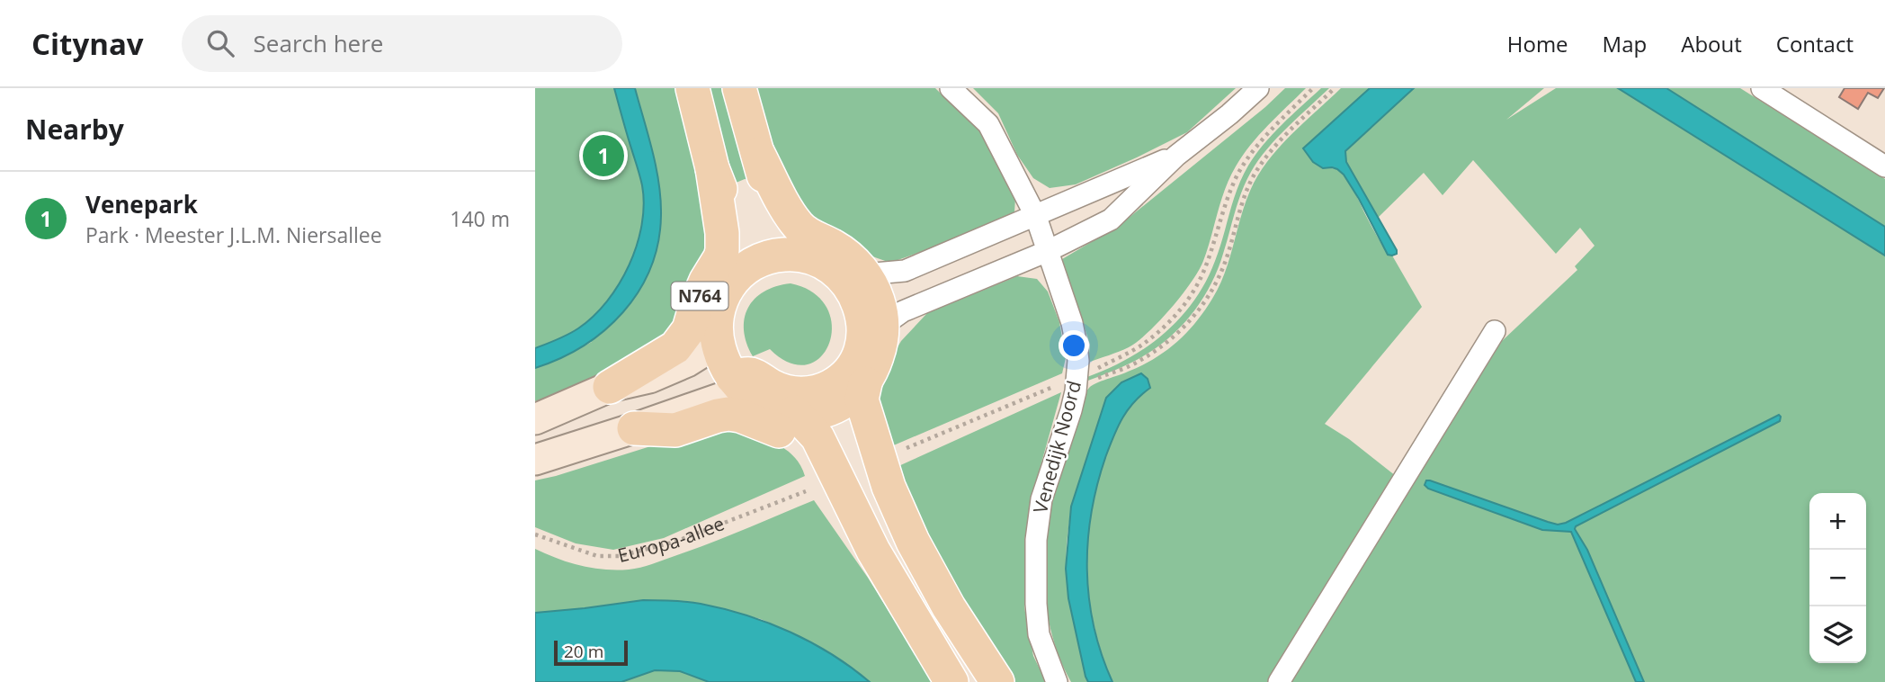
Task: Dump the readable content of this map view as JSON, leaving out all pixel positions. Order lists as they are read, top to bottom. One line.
{"streets":{"main road":["N764"],"street":["Venedijk Noord"],"path":["Europa-allee"]},"scale_bar":"20 m","page":{"header":"Citynav","search":"Search here","nav":["Home","Map","About","Contact"],"heading":"Nearby","pins":"1","list":[{"mark":"1","name":"Venepark","note":"Park · Meester J.L.M. Niersallee","value":"140 m"}],"map_buttons":["+","−"],"scale":"20 m"}}
